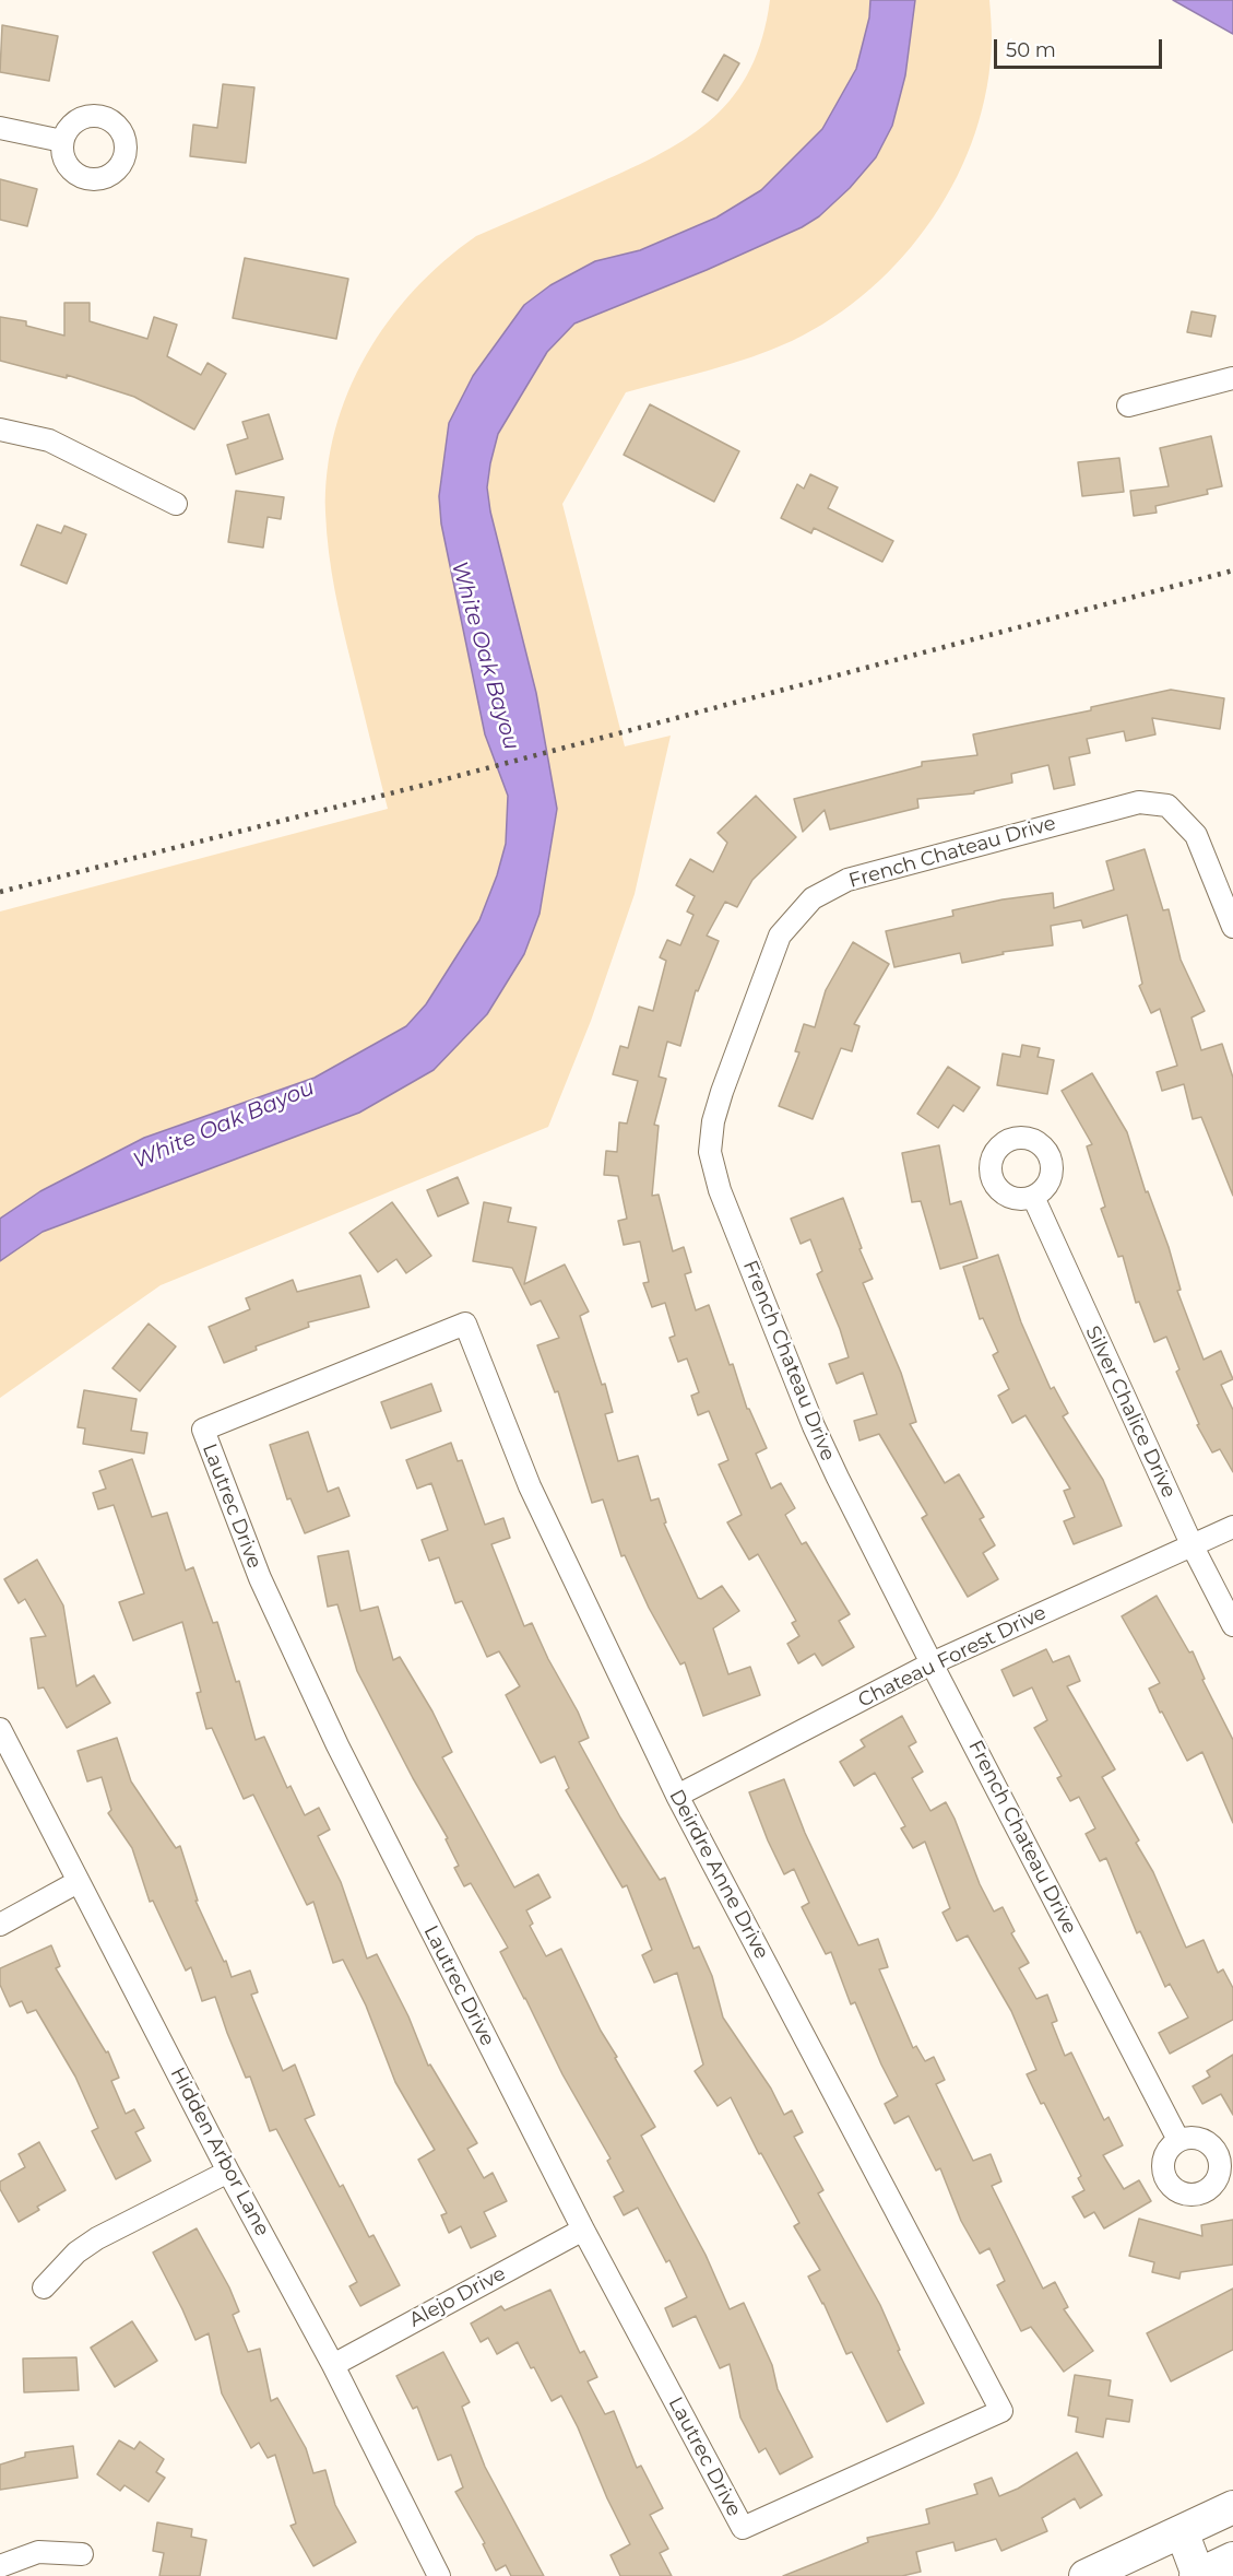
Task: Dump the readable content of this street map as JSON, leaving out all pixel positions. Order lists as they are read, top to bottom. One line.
{"streets":{"street":["French Chateau Drive","Silver Chalice Drive","Lautrec Drive","Chateau Forest Drive","Deirdre Anne Drive","Hidden Arbor Lane","Alejo Drive"]},"crossings":[["French Chateau Drive","Chateau Forest Drive"],["Silver Chalice Drive","Chateau Forest Drive"],["Lautrec Drive","Deirdre Anne Drive"],["Lautrec Drive","Alejo Drive"],["Chateau Forest Drive","Deirdre Anne Drive"],["Hidden Arbor Lane","Alejo Drive"]],"water":["White Oak Bayou"],"scale_bar":"50 m"}
